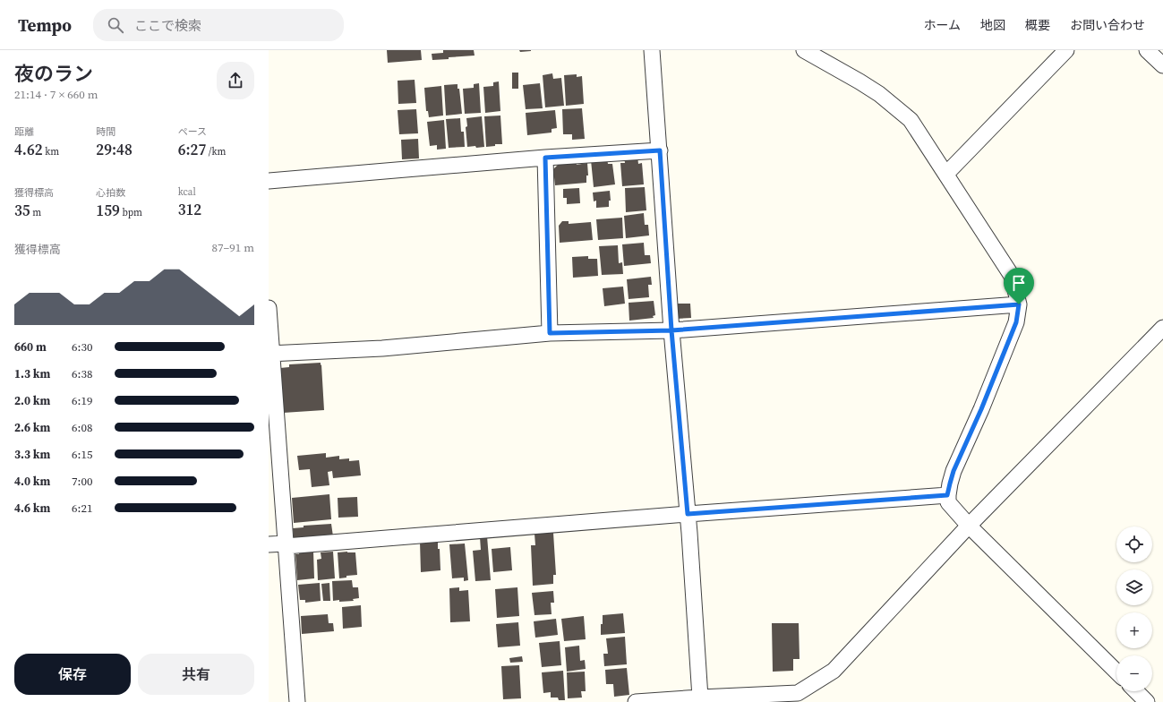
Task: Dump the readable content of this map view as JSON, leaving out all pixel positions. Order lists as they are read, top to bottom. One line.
{"page":{"header":"Tempo","search":"ここで検索","nav":["ホーム","地図","概要","お問い合わせ"],"heading":["夜のラン","21:14 · 7 × 660 m"],"stats":[["距離","4.62 km"],["時間","29:48"],["ペース","6:27 /km"],["獲得標高","35 m"],["心拍数","159 bpm"],["kcal","312"]],"chart":["獲得標高","87–91 m"],"list":[{"name":"660 m","note":"6:30"},{"name":"1.3 km","note":"6:38"},{"name":"2.0 km","note":"6:19"},{"name":"2.6 km","note":"6:08"},{"name":"3.3 km","note":"6:15"},{"name":"4.0 km","note":"7:00"},{"name":"4.6 km","note":"6:21"}],"map_buttons":["+","−"],"buttons":["保存","共有"]}}
